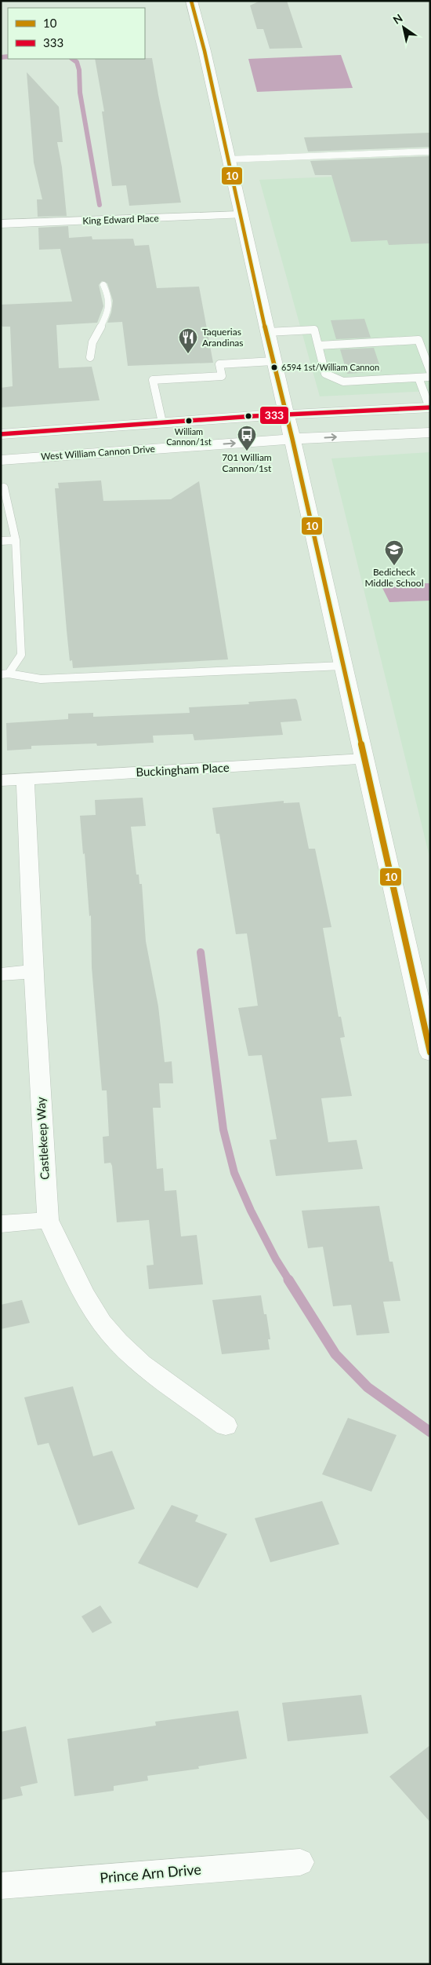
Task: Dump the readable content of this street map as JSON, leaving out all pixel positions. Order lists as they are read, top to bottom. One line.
{"streets":{"main road":["West William Cannon Drive"],"street":["King Edward Place","Buckingham Place","Castlekeep Way","Prince Arn Drive"]},"crossings":[["Buckingham Place","Castlekeep Way"]],"places":{"restaurant":["Taquerias Arandinas"],"other":["6594 1st/William Cannon","William Cannon/1st"],"bus stop":["701 William Cannon/1st"],"school or university":["Bedicheck Middle School"]},"lines":["transit line 10","transit line 333"],"legend":["10","333"],"north":"top left"}
